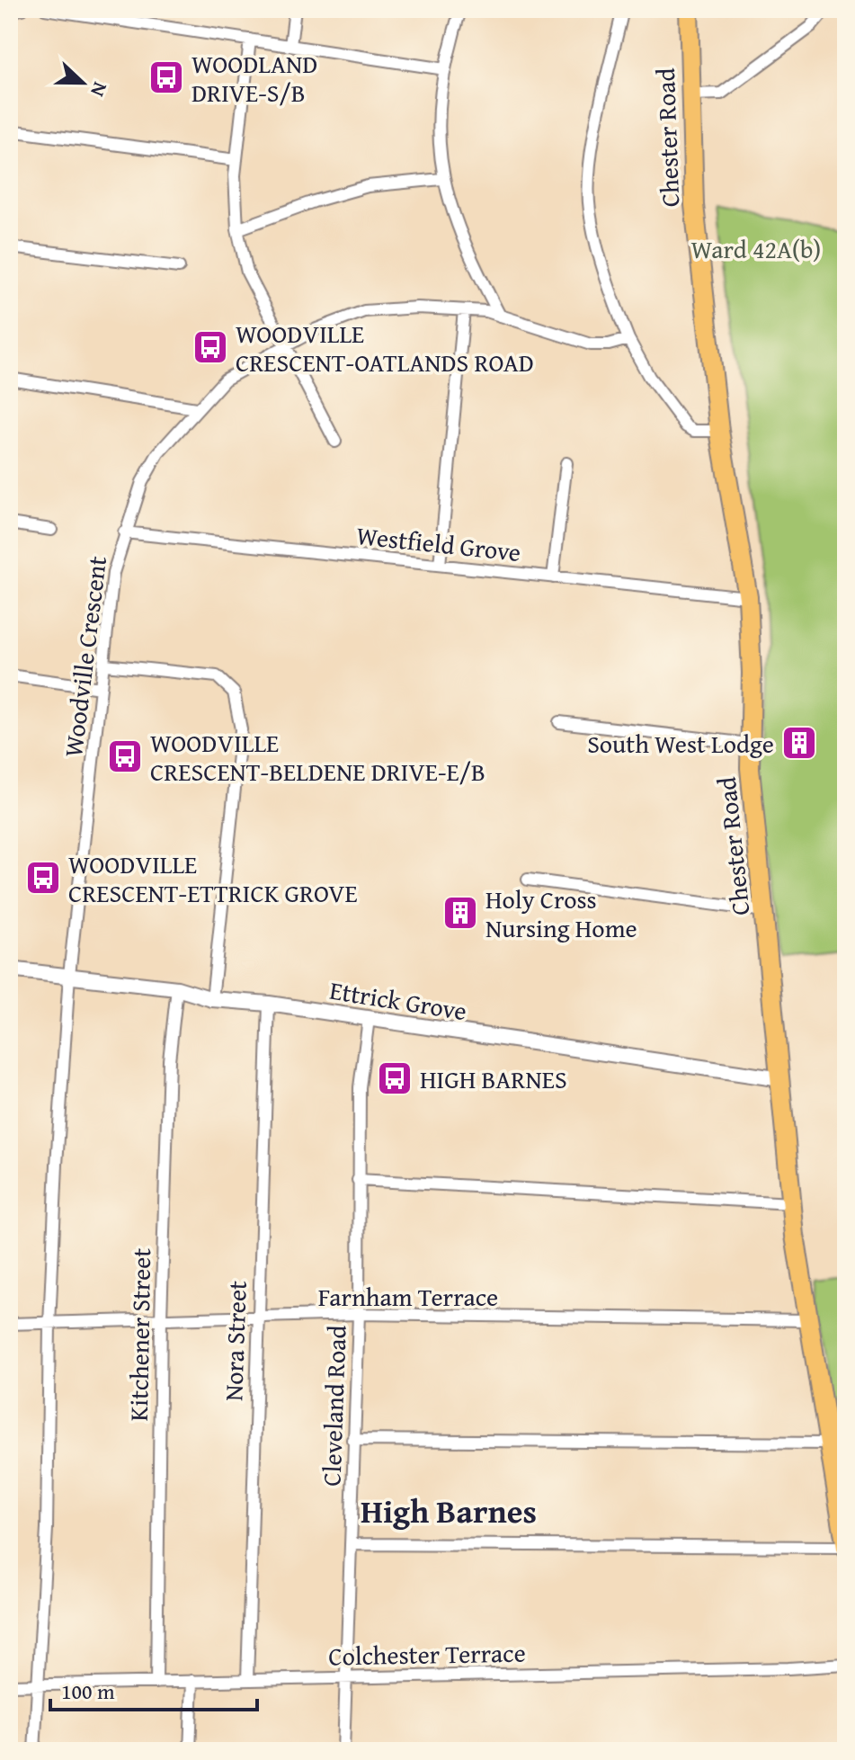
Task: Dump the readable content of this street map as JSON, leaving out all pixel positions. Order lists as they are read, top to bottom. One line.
{"streets":{"main road":["Chester Road"],"street":["Westfield Grove","Woodville Crescent","Ettrick Grove","Farnham Terrace","Kitchener Street","Nora Street","Cleveland Road","Colchester Terrace"]},"crossings":[["Chester Road","Westfield Grove"],["Chester Road","Ettrick Grove"],["Chester Road","Farnham Terrace"],["Westfield Grove","Woodville Crescent"],["Woodville Crescent","Ettrick Grove"],["Woodville Crescent","Farnham Terrace"],["Woodville Crescent","Colchester Terrace"],["Ettrick Grove","Kitchener Street"],["Ettrick Grove","Nora Street"],["Ettrick Grove","Cleveland Road"],["Farnham Terrace","Kitchener Street"],["Farnham Terrace","Nora Street"],["Farnham Terrace","Cleveland Road"],["Kitchener Street","Colchester Terrace"],["Nora Street","Colchester Terrace"],["Cleveland Road","Colchester Terrace"]],"districts":["High Barnes"],"parks":["Ward 42A(b)"],"places":{"bus stop":["WOODLAND DRIVE-S/B","WOODVILLE CRESCENT-OATLANDS ROAD","WOODVILLE CRESCENT-BELDENE DRIVE-E/B","WOODVILLE CRESCENT-ETTRICK GROVE","HIGH BARNES"],"building":["South West Lodge","Holy Cross Nursing Home"]},"scale_bar":"100 m","north":"right"}
